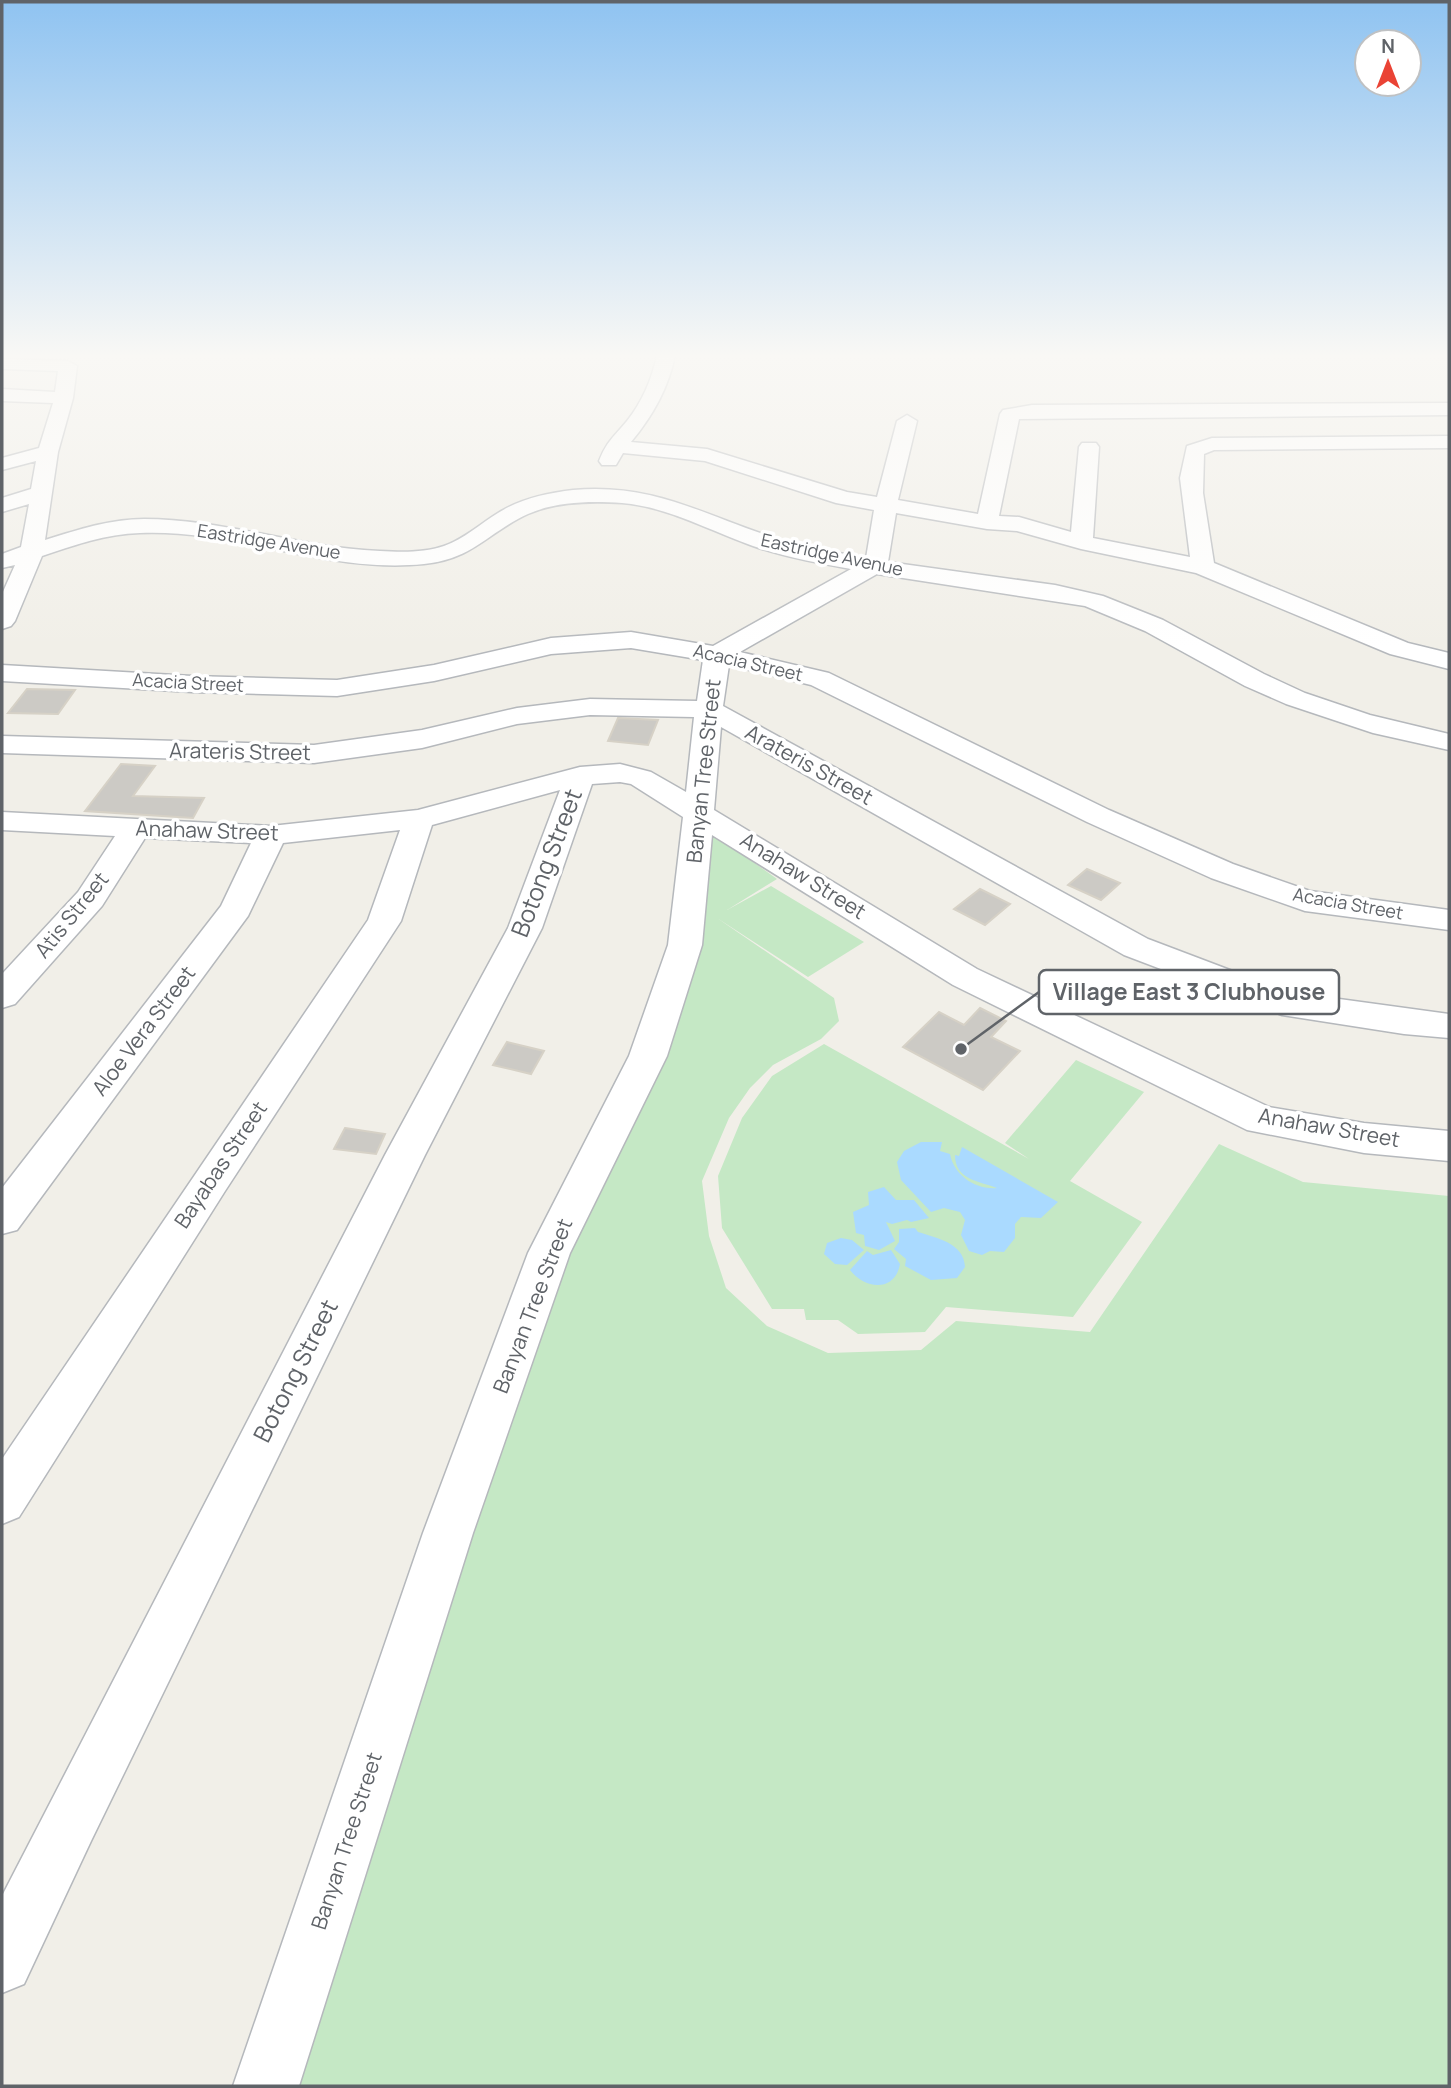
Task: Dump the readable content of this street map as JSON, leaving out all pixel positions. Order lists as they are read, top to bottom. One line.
{"streets":{"street":["Eastridge Avenue","Acacia Street","Arateris Street","Banyan Tree Street","Anahaw Street","Botong Street","Atis Street","Aloe Vera Street","Bayabas Street"]},"crossings":[["Eastridge Avenue","Banyan Tree Street"],["Acacia Street","Banyan Tree Street"],["Arateris Street","Banyan Tree Street"],["Banyan Tree Street","Anahaw Street"],["Anahaw Street","Botong Street"],["Anahaw Street","Atis Street"],["Anahaw Street","Aloe Vera Street"],["Anahaw Street","Bayabas Street"]],"places":["Village East 3 Clubhouse"],"north":"top"}
